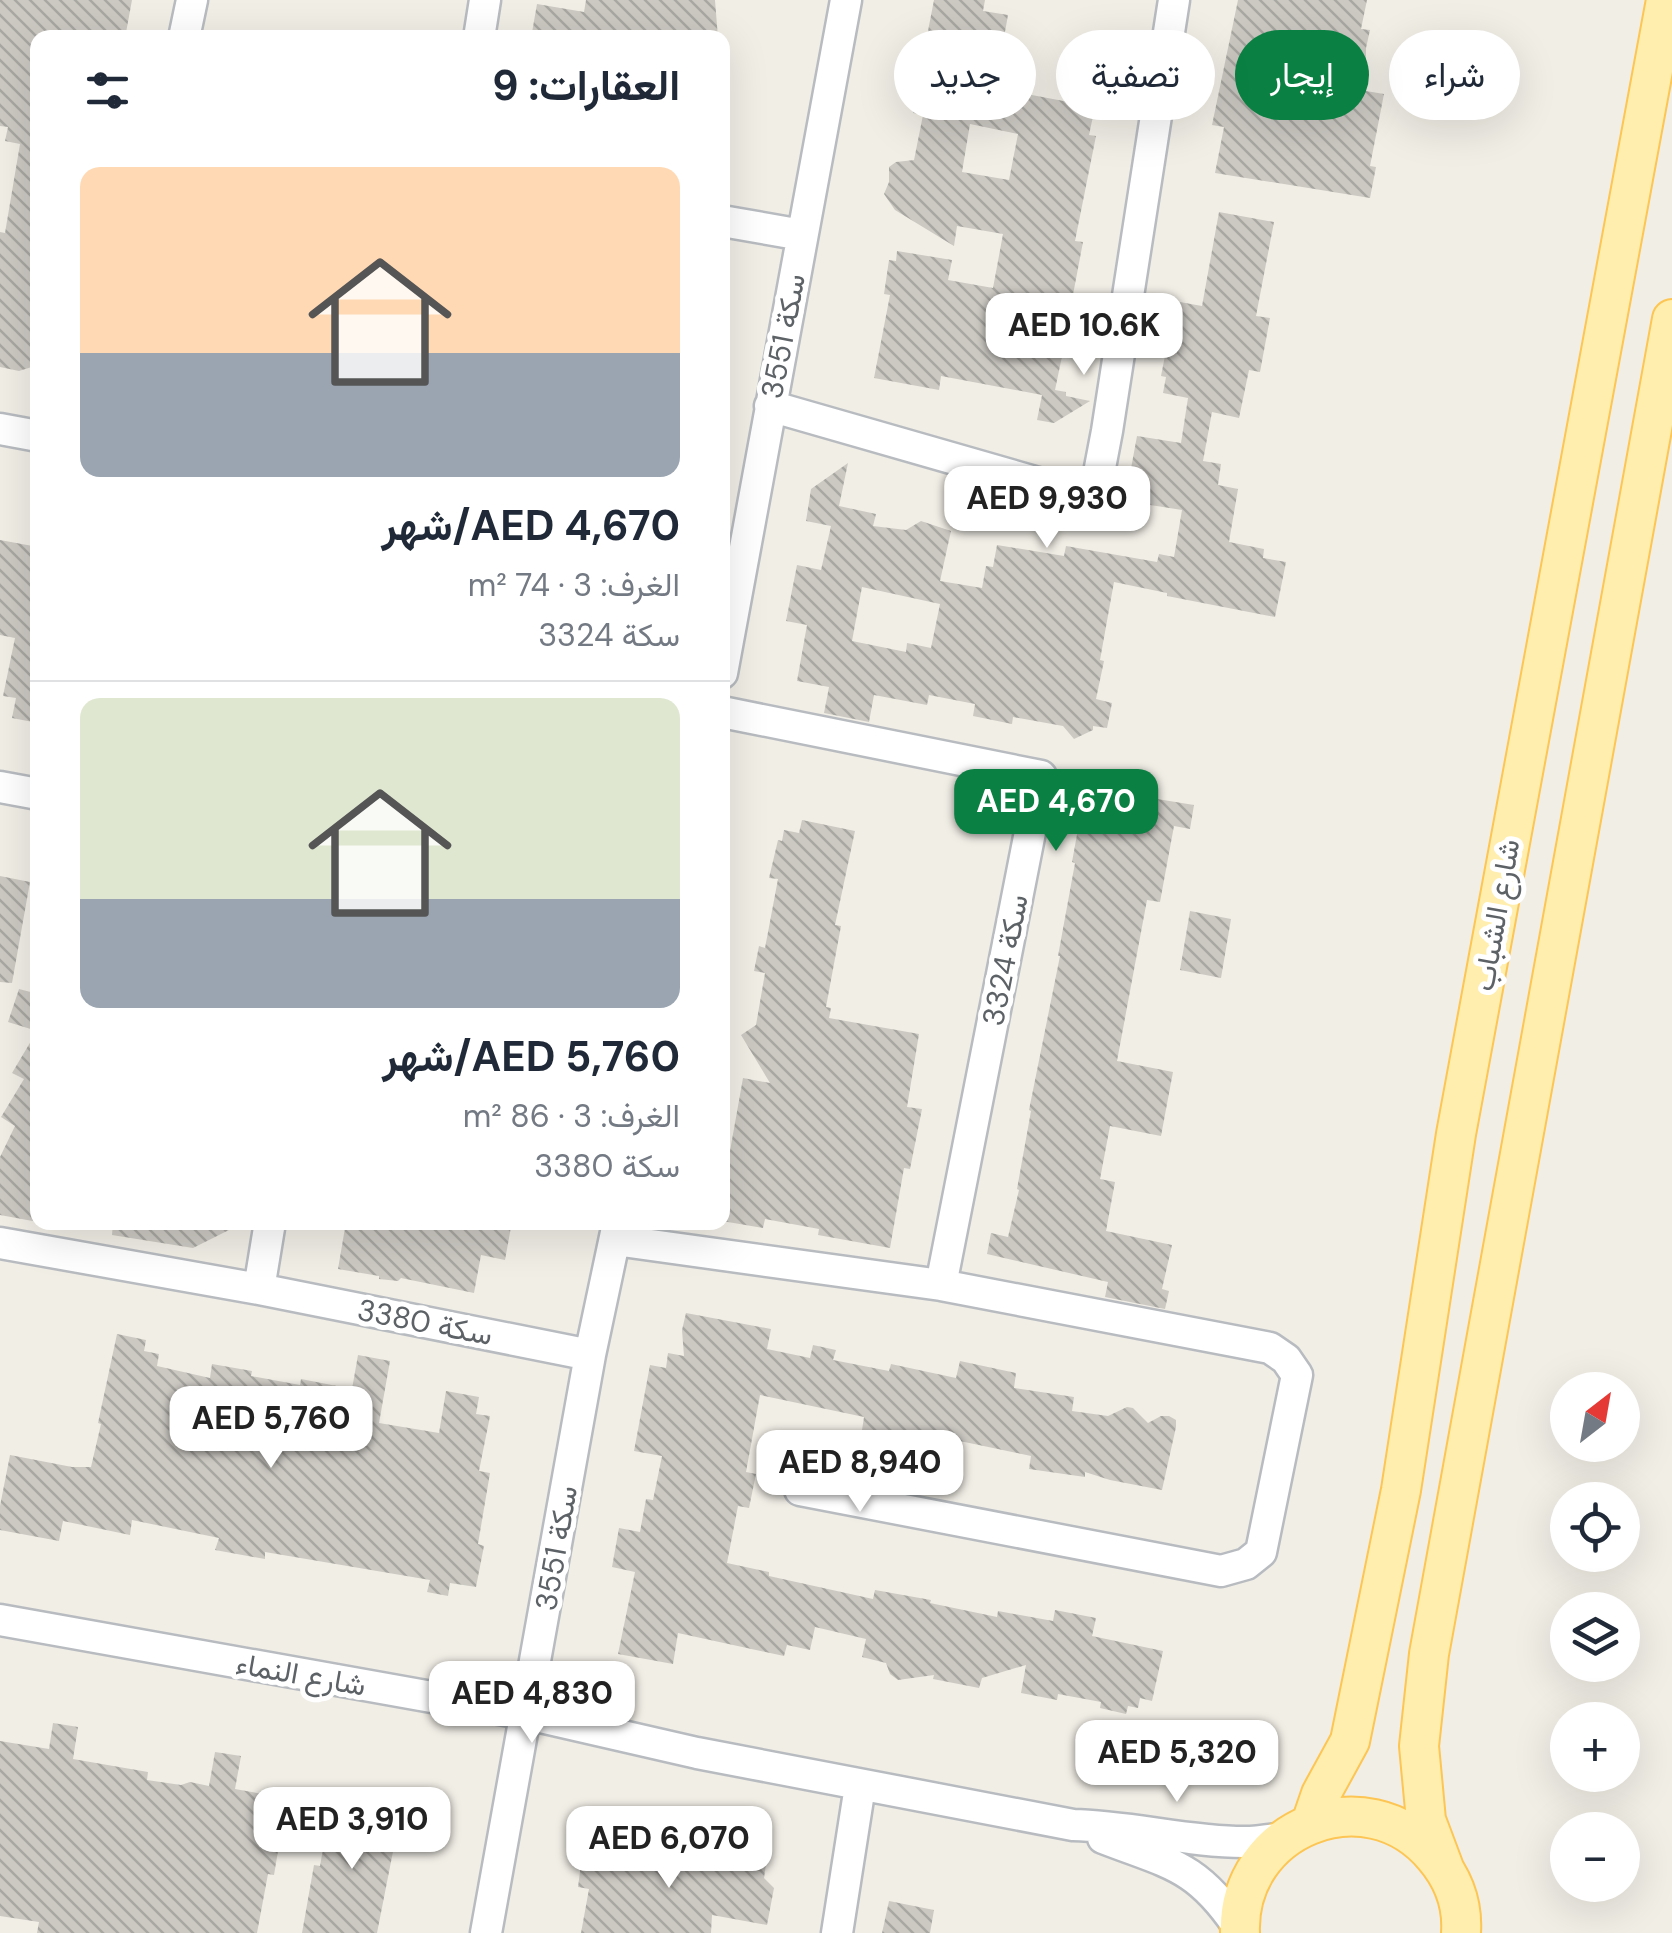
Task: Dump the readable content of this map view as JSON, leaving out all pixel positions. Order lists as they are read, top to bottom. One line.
{"streets":{"main road":["شارع الشباب"],"street":["سكة 3551","سكة 3324","سكة 3380","شارع النماء"]},"crossings":[["سكة 3551","سكة 3380"],["سكة 3551","شارع النماء"],["شارع الشباب","شارع النماء"]],"north":"top right","page":{"chip":["شراء","إيجار","تصفية","جديد"],"heading":"العقارات: 9","list":[{"name":"AED 4,670/شهر","note":"الغرف: 3 · 74 m² · سكة 3324"},{"name":"AED 5,760/شهر","note":"الغرف: 3 · 86 m² · سكة 3380"}],"price":["AED 10.6K","AED 9,930","AED 4,670","AED 5,760","AED 8,940","AED 4,830","AED 5,320","AED 3,910","AED 6,070"],"map_buttons":["+","−"]}}
